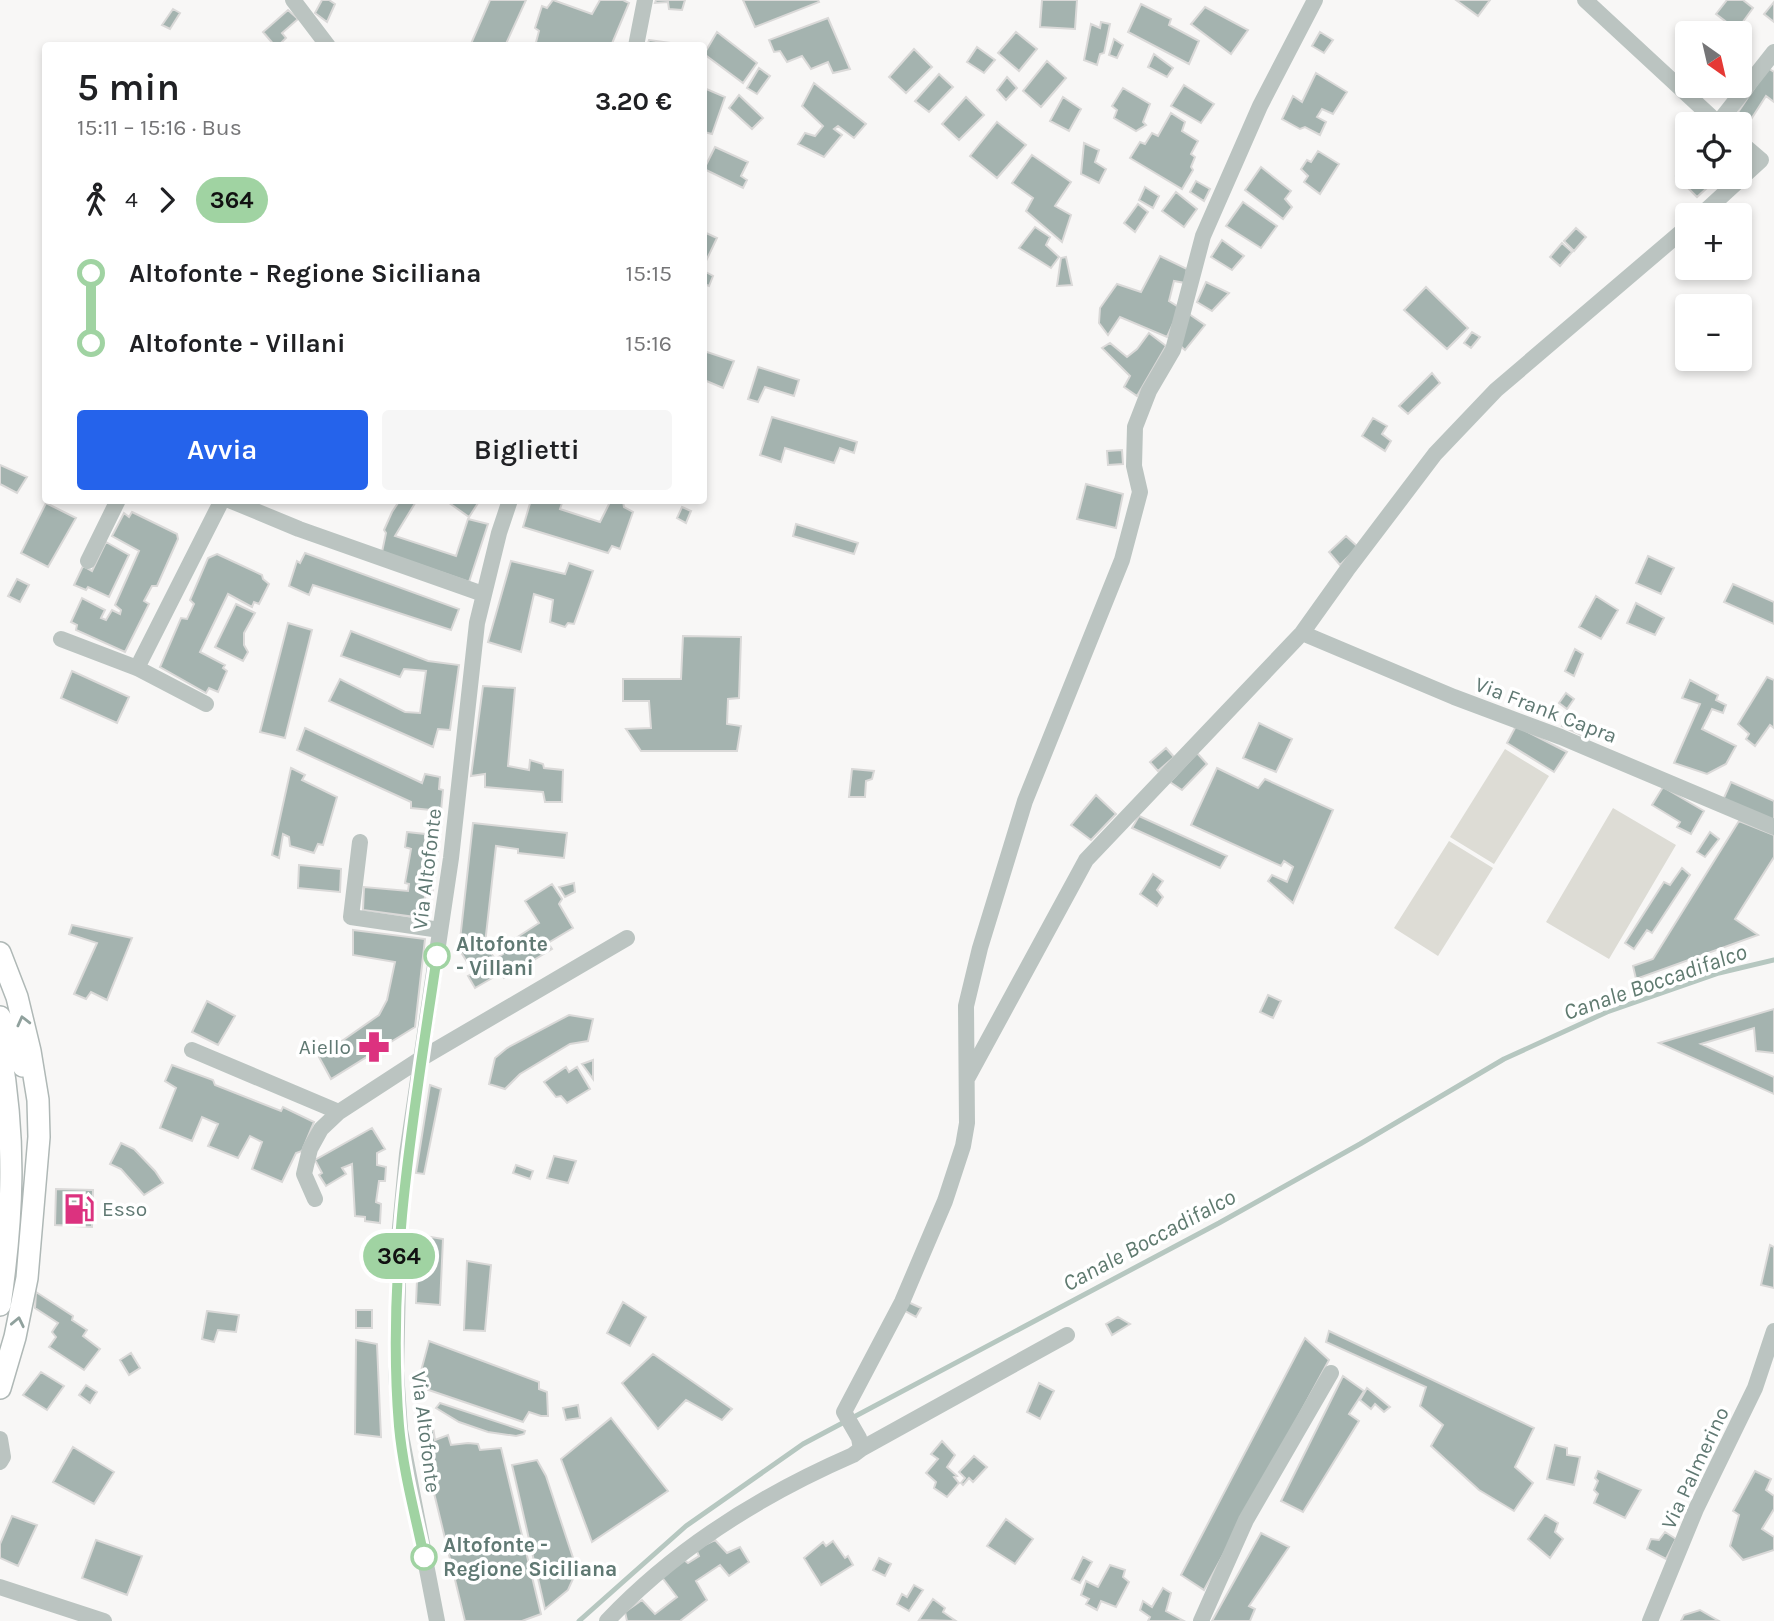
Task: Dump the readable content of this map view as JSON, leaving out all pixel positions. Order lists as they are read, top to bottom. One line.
{"streets":{"street":["Via Frank Capra","Via Altofonte","Via Palmerino"]},"water":["Canale Boccadifalco"],"places":{"other":["Altofonte - Villani","Altofonte - Regione Siciliana"],"pharmacy":["Aiello"],"fuel station":["Esso"]},"lines":["bus line 364"],"north":"bottom right","page":{"on_map":"364","map_buttons":["+","−"],"heading":["5 min","15:11 – 15:16 · Bus","3.20 €"],"legs":["4","364"],"list":[{"name":"Altofonte - Regione Siciliana","value":"15:15"},{"name":"Altofonte - Villani","value":"15:16"}],"buttons":["Avvia","Biglietti"]}}
